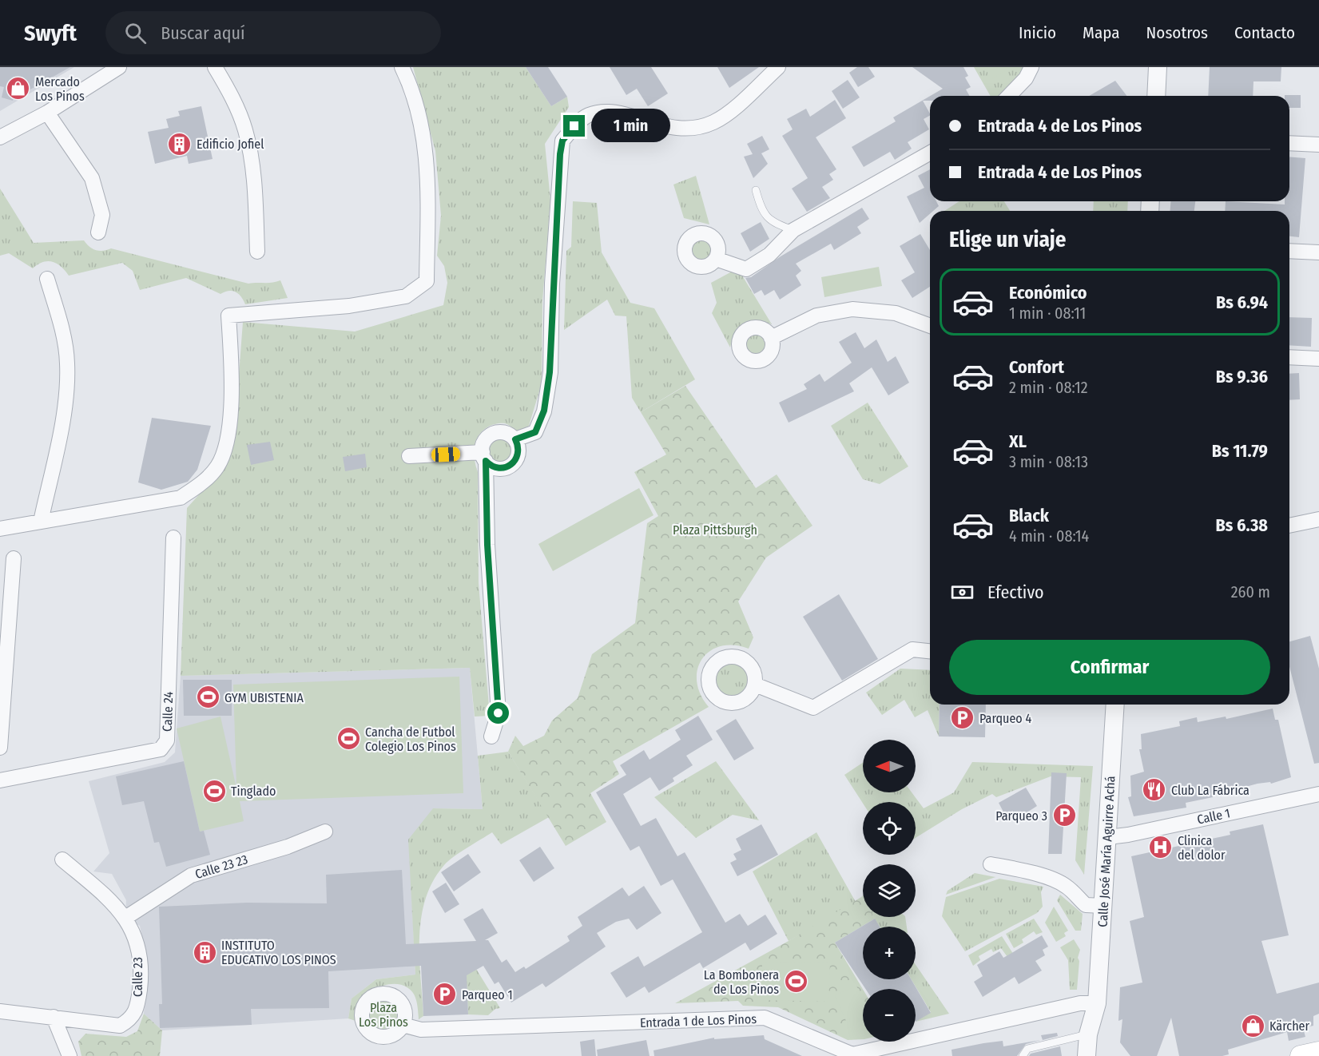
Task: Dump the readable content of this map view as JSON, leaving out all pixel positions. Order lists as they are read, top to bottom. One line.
{"streets":{"street":["Calle 24","Calle 1","Calle José María Aguirre Achá","Calle 23 23","Calle 23","Entrada 1 de Los Pinos"]},"crossings":[["Calle 1","Calle José María Aguirre Achá"],["Calle José María Aguirre Achá","Entrada 1 de Los Pinos"],["Calle 23 23","Calle 23"]],"parks":["Plaza Pittsburgh","Plaza Los Pinos"],"places":{"shop":["Mercado Los Pinos","Kärcher"],"building":["Edificio Jofiel","INSTITUTO EDUCATIVO LOS PINOS"],"sports":["GYM UBISTENIA","Cancha de Futbol Colegio Los Pinos","Tinglado","La Bombonera de Los Pinos"],"parking":["Parqueo 4","Parqueo 3","Parqueo 1"],"restaurant":["Club La Fábrica"],"hospital":["Clinica del dolor"]},"north":"left","page":{"header":"Swyft","search":"Buscar aquí","nav":["Inicio","Mapa","Nosotros","Contacto"],"banner":["Entrada 4 de Los Pinos","Entrada 4 de Los Pinos"],"bubble":"1 min","heading":"Elige un viaje","list":[{"name":"Económico","note":"1 min · 08:11","value":"Bs 6.94"},{"name":"Confort","note":"2 min · 08:12","value":"Bs 9.36"},{"name":"XL","note":"3 min · 08:13","value":"Bs 11.79"},{"name":"Black","note":"4 min · 08:14","value":"Bs 6.38"}],"pay":["Efectivo","260 m"],"buttons":"Confirmar","map_buttons":["+","−"]}}
